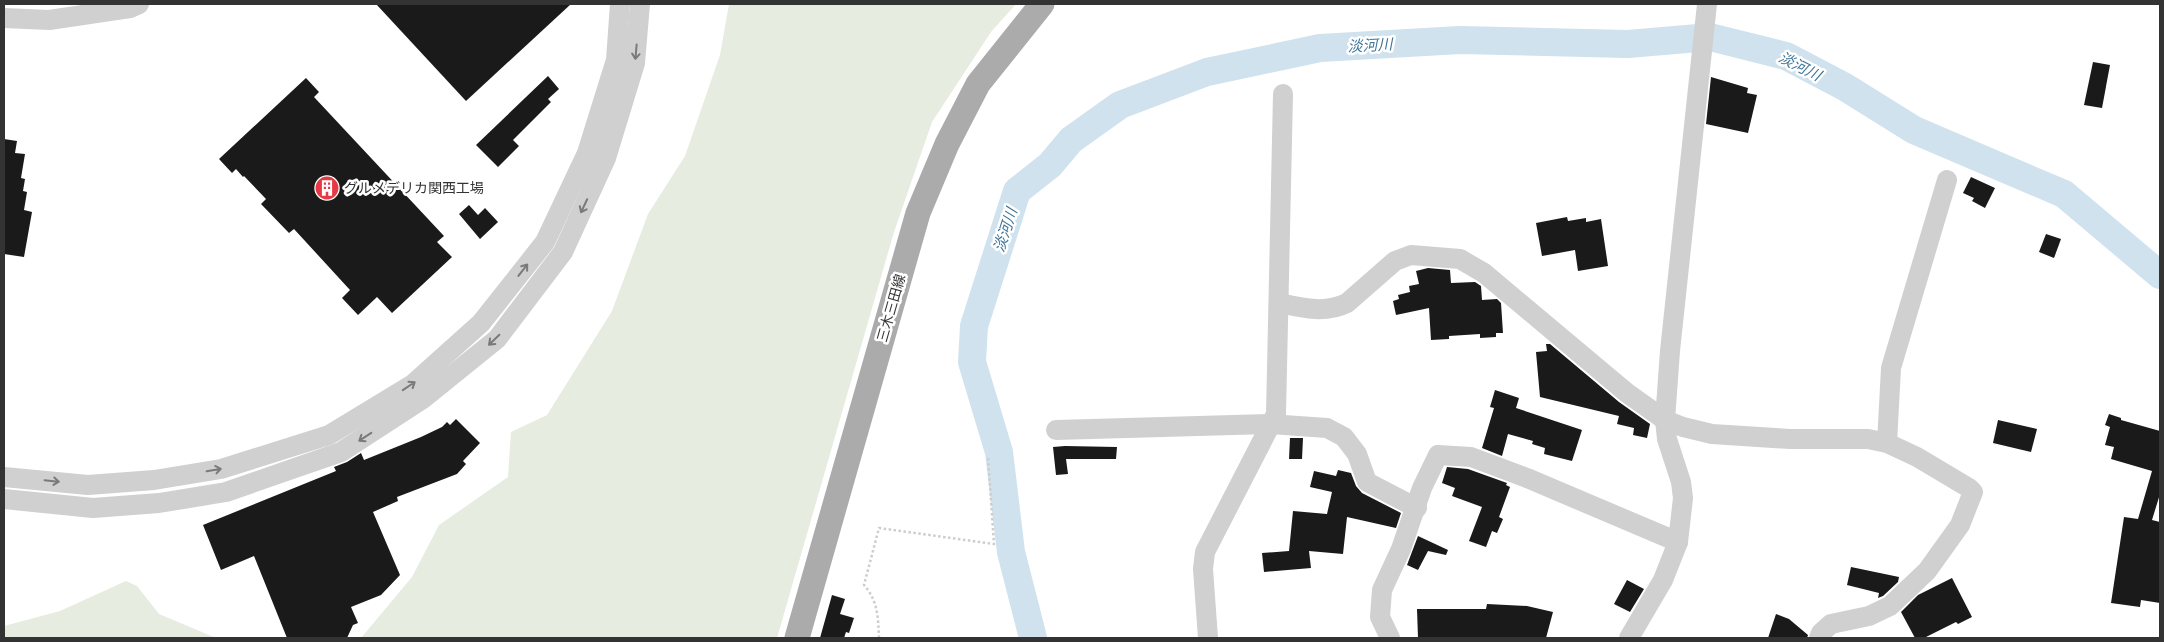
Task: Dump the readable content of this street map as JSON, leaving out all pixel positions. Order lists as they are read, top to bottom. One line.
{"streets":{"main road":["三木三田線"]},"water":["淡河川"],"places":{"building":["グルメデリカ関西工場"]}}
